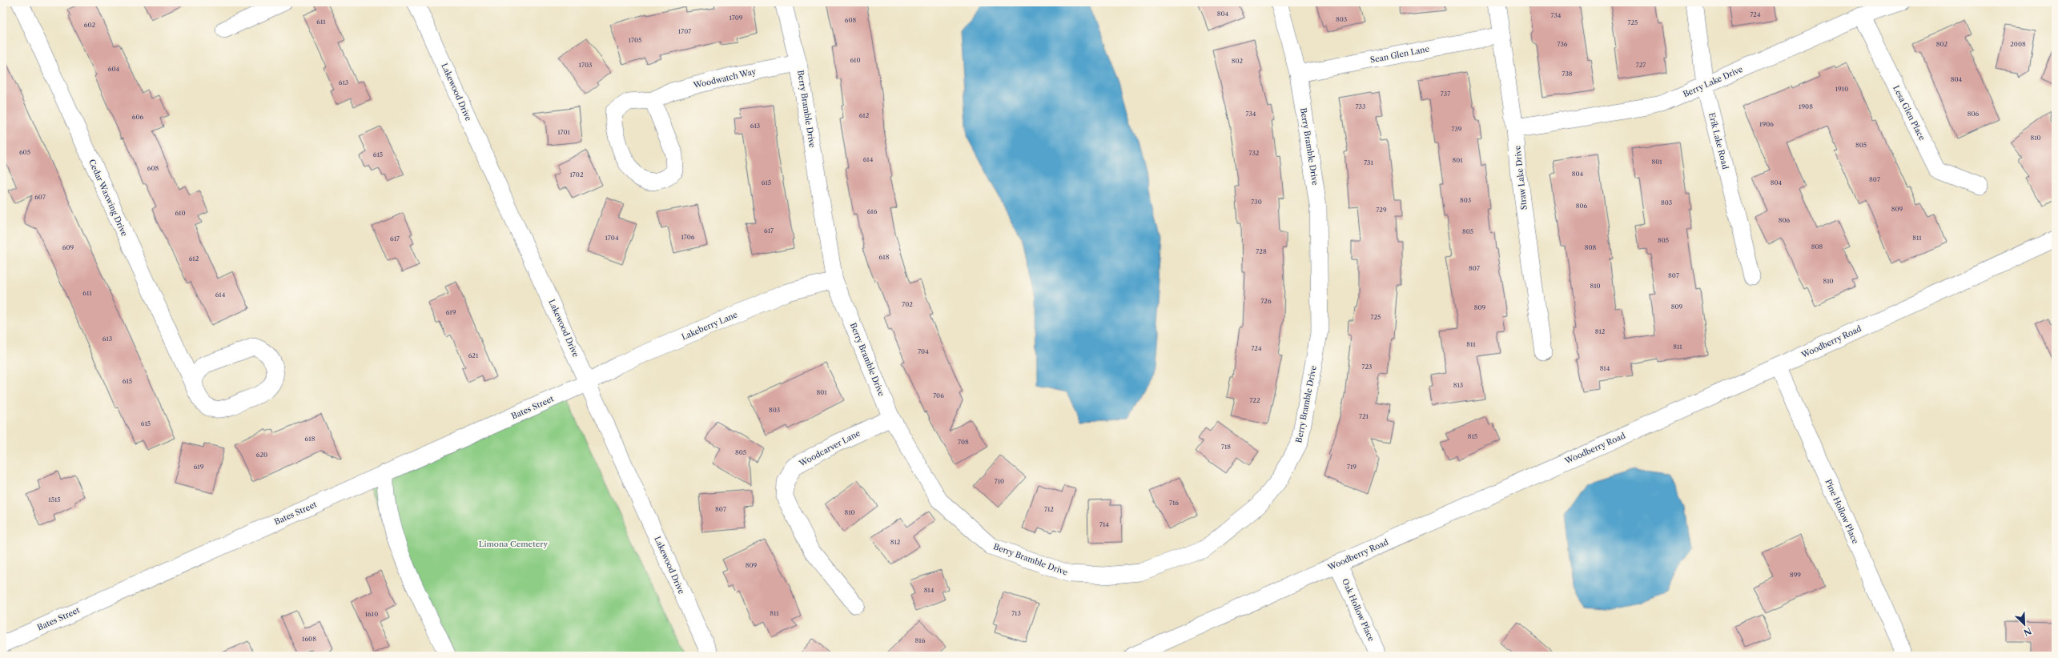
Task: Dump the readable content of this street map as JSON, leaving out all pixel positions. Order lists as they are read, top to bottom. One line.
{"streets":{"street":["Sean Glen Lane","Woodwatch Way","Berry Lake Drive","Lakewood Drive","Berry Bramble Drive","Lesa Glen Place","Erik Lake Road","Straw Lake Drive","Cedar Waxwing Drive","Lakeberry Lane","Woodberry Road","Bates Street","Woodcarver Lane","Pine Hollow Place","Oak Hollow Place"]},"crossings":[["Sean Glen Lane","Berry Bramble Drive"],["Sean Glen Lane","Straw Lake Drive"],["Woodwatch Way","Berry Bramble Drive"],["Berry Lake Drive","Lesa Glen Place"],["Berry Lake Drive","Erik Lake Road"],["Berry Lake Drive","Straw Lake Drive"],["Lakewood Drive","Lakeberry Lane"],["Lakewood Drive","Bates Street"],["Berry Bramble Drive","Lakeberry Lane"],["Berry Bramble Drive","Woodcarver Lane"],["Lakeberry Lane","Bates Street"],["Woodberry Road","Pine Hollow Place"],["Woodberry Road","Oak Hollow Place"]],"parks":["Limona Cemetery"],"house_numbers":["804","724","734","1709","803","608","611","725","602","1707","1705","736","802","2008","610","802","1703","727","604","738","804","613","1910","737","733","1908","734","806","612","606","1906","613","739","1701","810","805","605","732","615","614","801","801","731","608","804","1702","807","615","804","607","803","730","803","806","809","729","616","610","806","617","805","1706","1704","811","617","805","808","609","808","728","618","612","807","807","810","810","611","614","726","702","809","809","619","725","812","613","811","811","724","704","621","723","814","615","813","801","706","722","803","721","615","815","618","708","718","805","620","619","719","710","1515","716","807","712","810","714","812","809","899","814","811","713","1610","1608","816"],"north":"bottom right"}
